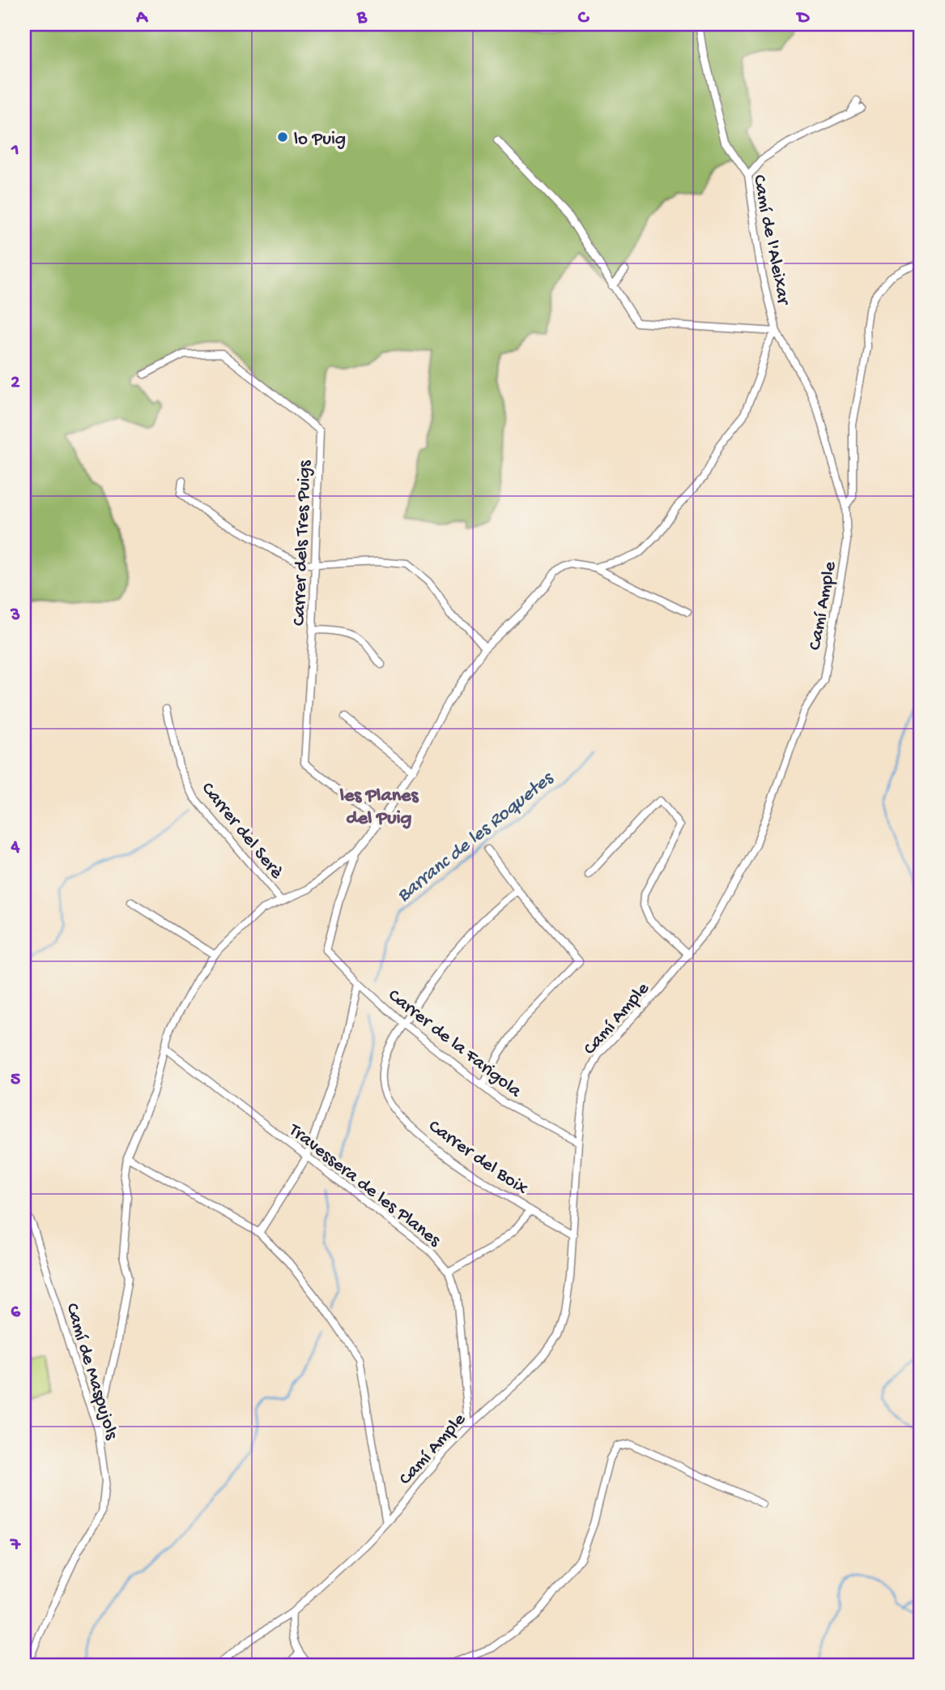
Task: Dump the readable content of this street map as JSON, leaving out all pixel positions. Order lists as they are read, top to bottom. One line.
{"streets":{"street":["Camí de l'Aleixar","Carrer dels Tres Puigs","Camí Ample","Carrer del Serè","Carrer de la Farigola","Carrer del Boix","Travessera de les Planes","Camí de Maspujols"]},"crossings":[["Camí de l'Aleixar","Camí Ample"],["Camí Ample","Carrer de la Farigola"],["Camí Ample","Carrer del Boix"],["Camí Ample","Travessera de les Planes"],["Carrer de la Farigola","Carrer del Boix"]],"districts":["les Planes del Puig"],"water":["Barranc de les Roquetes"],"places":["lo Puig"],"grid":{"columns":["A","B","C","D"],"rows":["1","2","3","4","5","6","7"]}}
